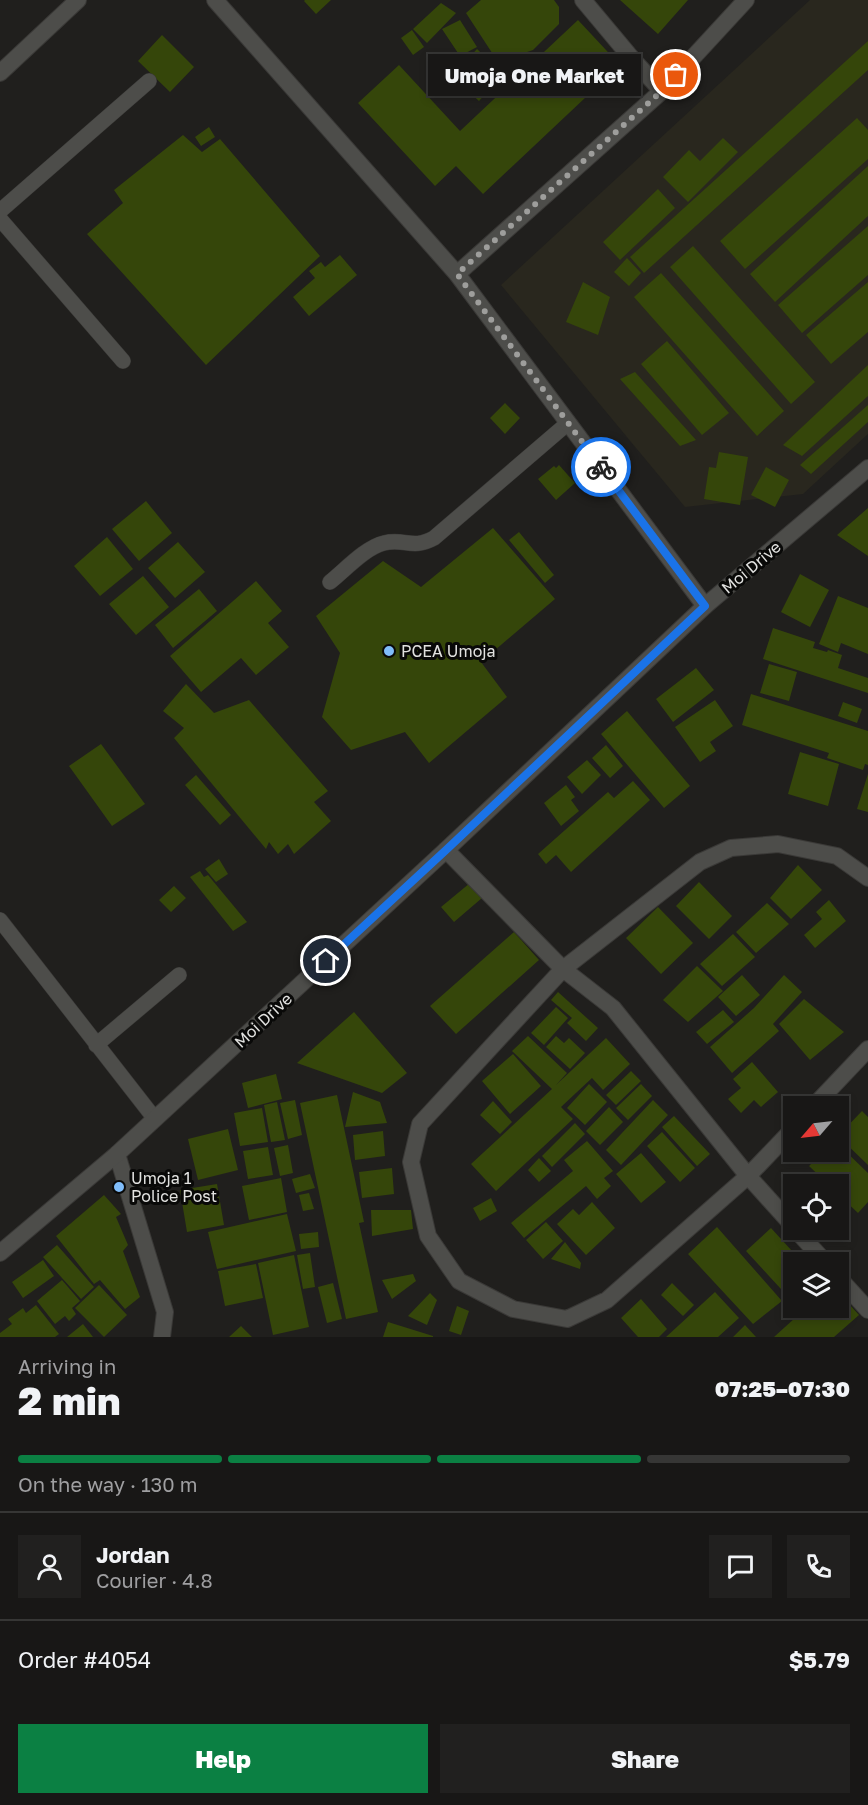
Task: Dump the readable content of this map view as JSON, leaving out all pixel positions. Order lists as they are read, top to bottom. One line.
{"streets":{"street":["Moi Drive"]},"places":["Umoja One Market","PCEA Umoja","Umoja 1 Police Post"],"north":"bottom left","page":{"bubble":"Umoja One Market","heading":["2 min","Arriving in","07:25–07:30"],"panel":["Jordan","Courier · 4.8","Order #4054","$5.79"],"bar":"On the way · 130 m","buttons":["Help","Share"]}}
